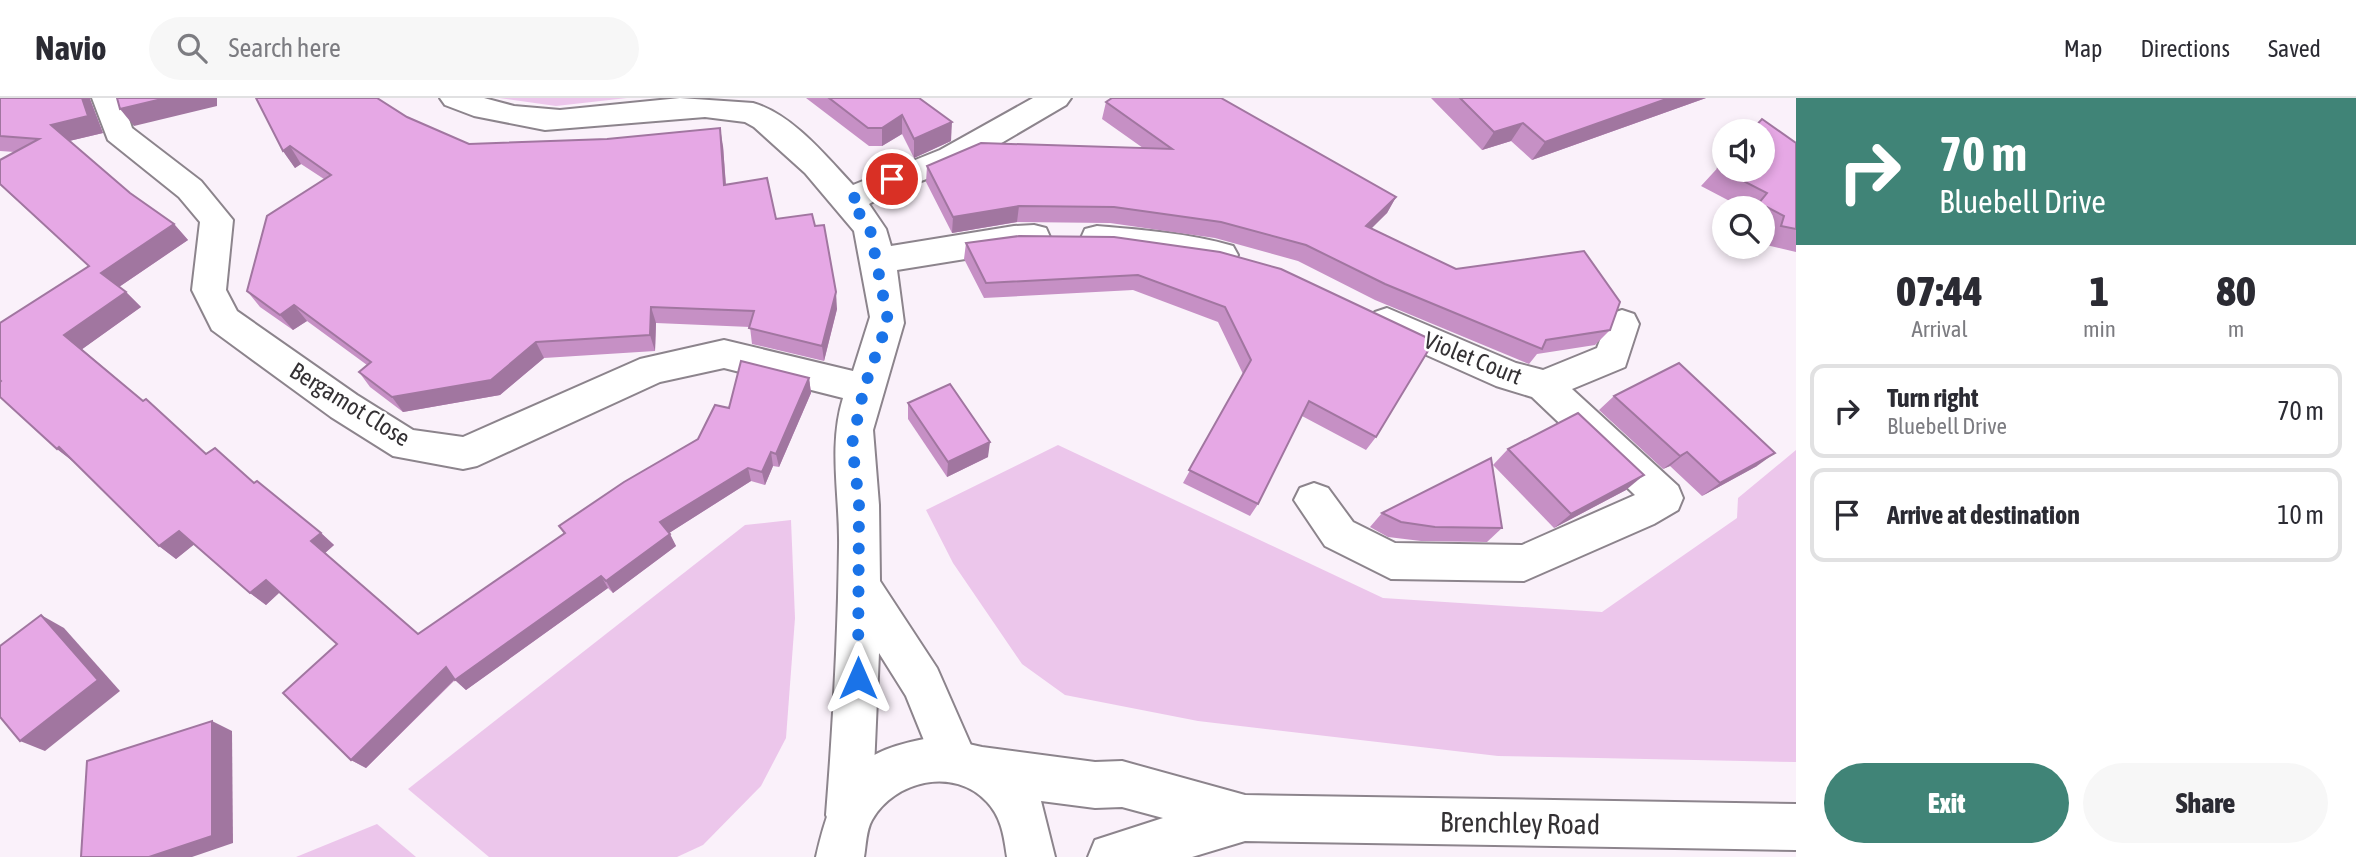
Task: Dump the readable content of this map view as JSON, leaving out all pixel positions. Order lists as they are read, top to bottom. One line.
{"streets":{"street":["Violet Court","Bergamot Close","Brenchley Road"]},"page":{"header":"Navio","search":"Search here","nav":["Map","Directions","Saved"],"turn":["70 m","Bluebell Drive"],"eta":["07:44","Arrival","1","min","80","m"],"list":[{"name":"Turn right","note":"Bluebell Drive","value":"70 m"},{"name":"Arrive at destination","value":"10 m"}],"buttons":["Exit","Share"]}}
